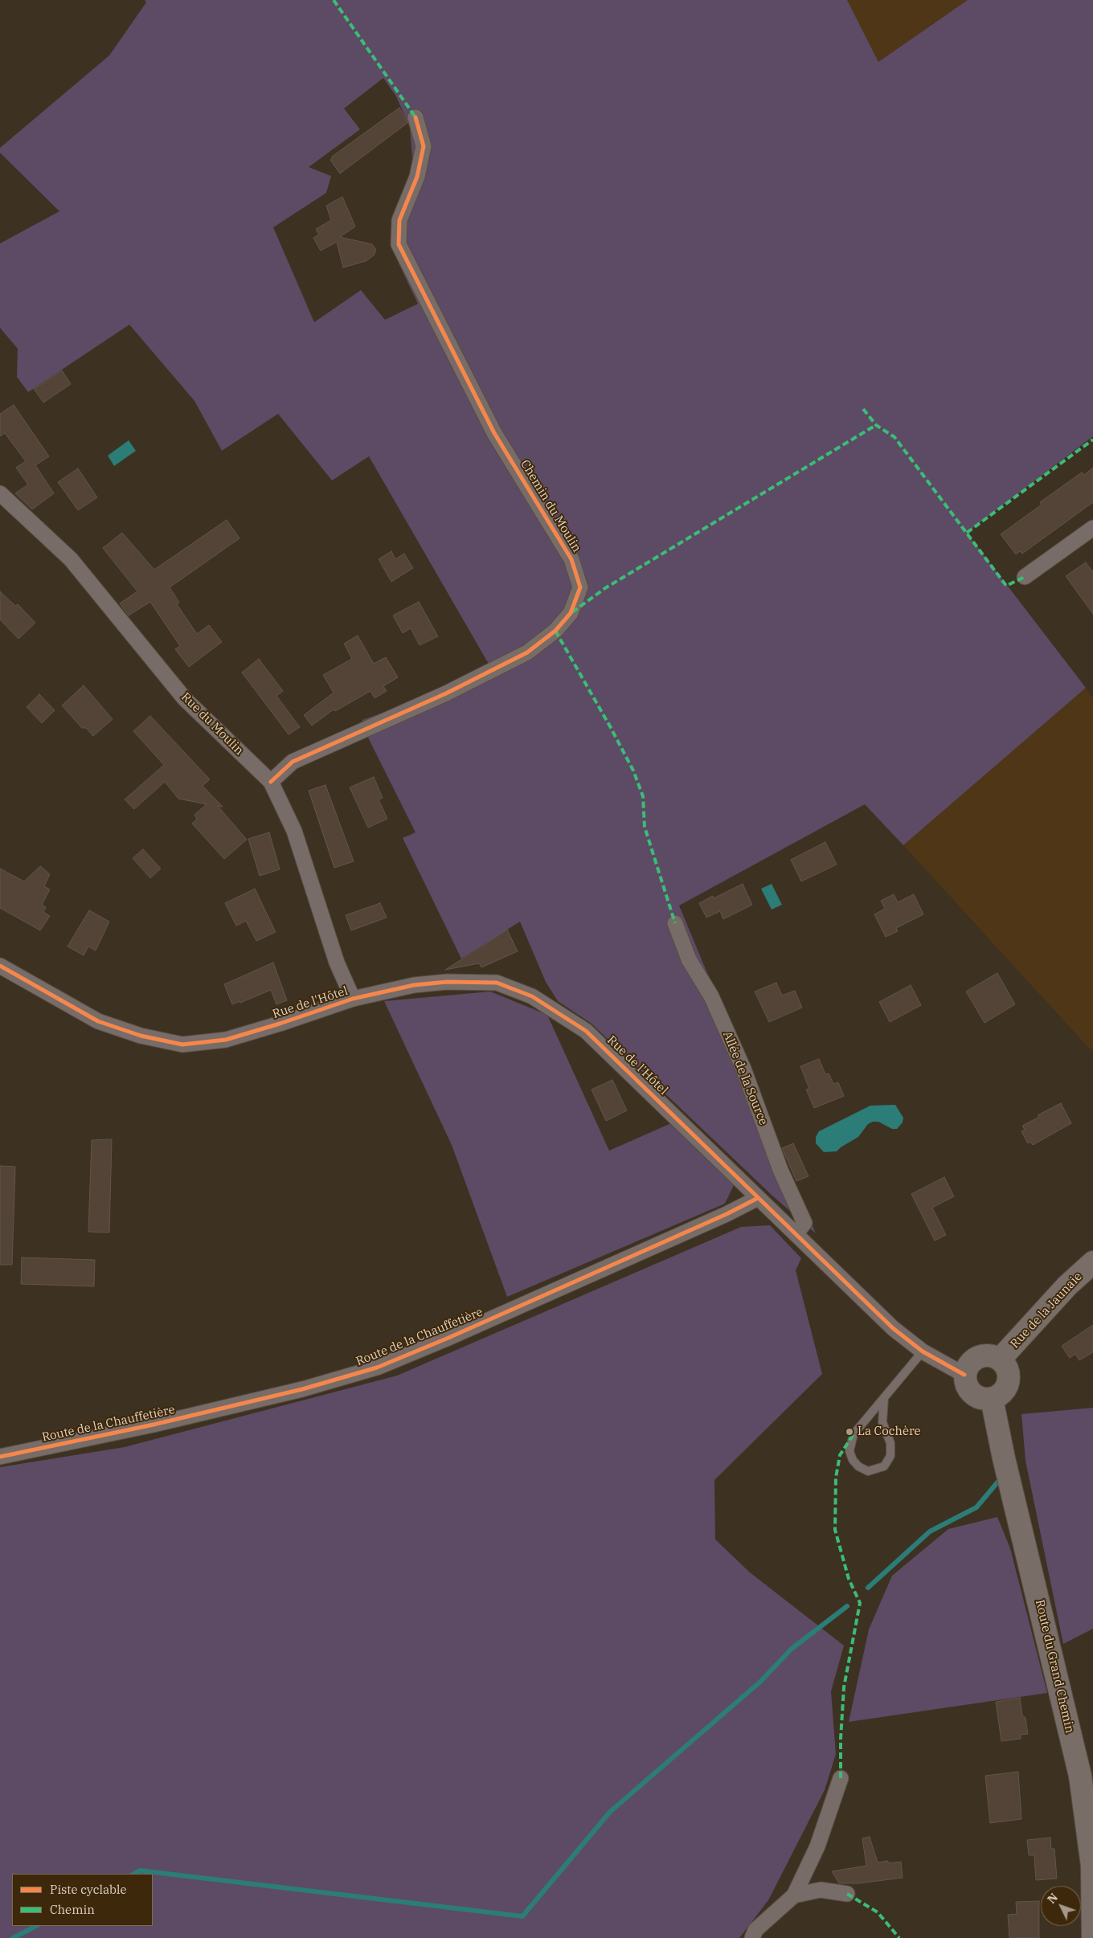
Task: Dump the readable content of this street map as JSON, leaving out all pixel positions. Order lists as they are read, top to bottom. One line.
{"streets":{"main road":["Rue de la Jaunaie","Route du Grand Chemin"],"street":["Chemin du Moulin","Rue du Moulin","Rue de l'Hôtel","Allée de la Source","Route de la Chauffetière"]},"crossings":[["Chemin du Moulin","Rue du Moulin"],["Rue du Moulin","Rue de l'Hôtel"],["Rue de l'Hôtel","Allée de la Source"],["Rue de l'Hôtel","Rue de la Jaunaie"],["Rue de l'Hôtel","Route de la Chauffetière"],["Rue de l'Hôtel","Route du Grand Chemin"],["Rue de la Jaunaie","Route du Grand Chemin"]],"places":["La Cochère"],"legend":["Piste cyclable","Chemin"],"north":"top left"}
